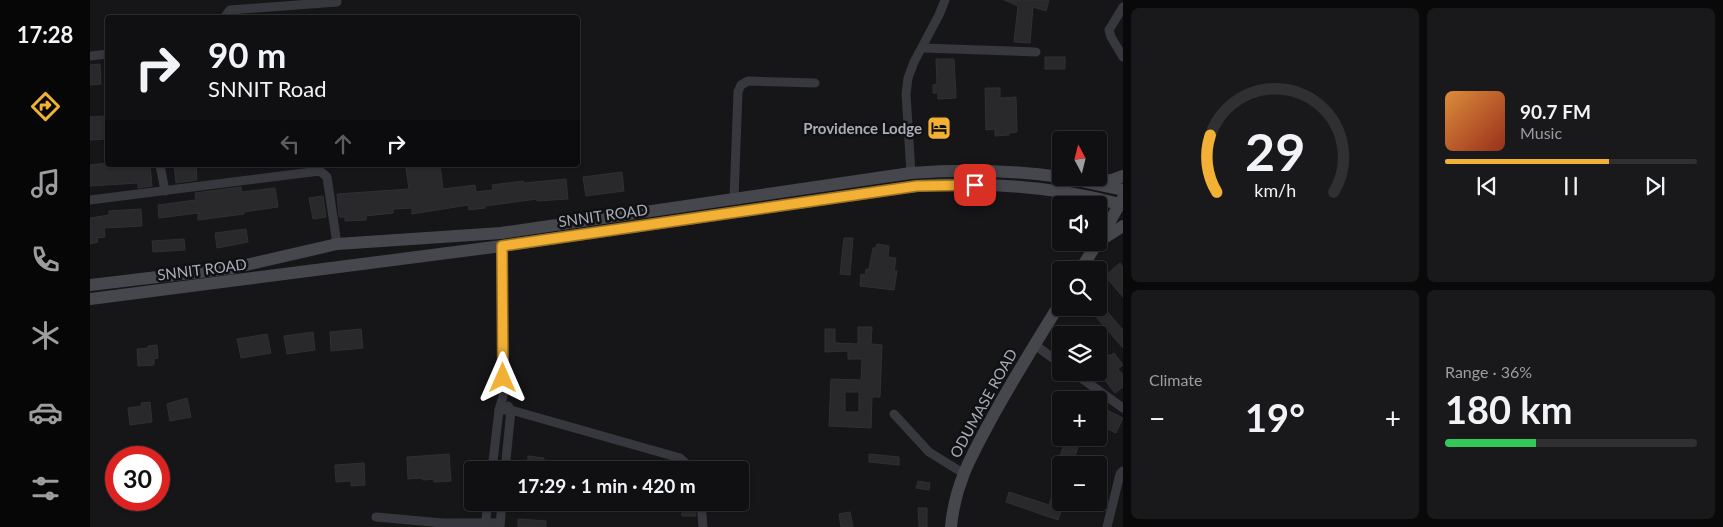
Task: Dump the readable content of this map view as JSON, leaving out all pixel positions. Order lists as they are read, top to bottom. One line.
{"streets":{"street":["SNNIT ROAD","ODUMASE ROAD"]},"places":{"hotel":["Providence Lodge"]},"north":"top","page":{"tabs":"17:28","turn":["90 m","SNNIT Road"],"song":["90.7 FM","Music"],"map_buttons":["+","−"],"tile":["Climate",["Range · 36%","180 km"]],"heat":["−","19°","+"],"limit":"30","trip":"17:29 · 1 min · 420 m","gauge":["29","km/h"]}}
